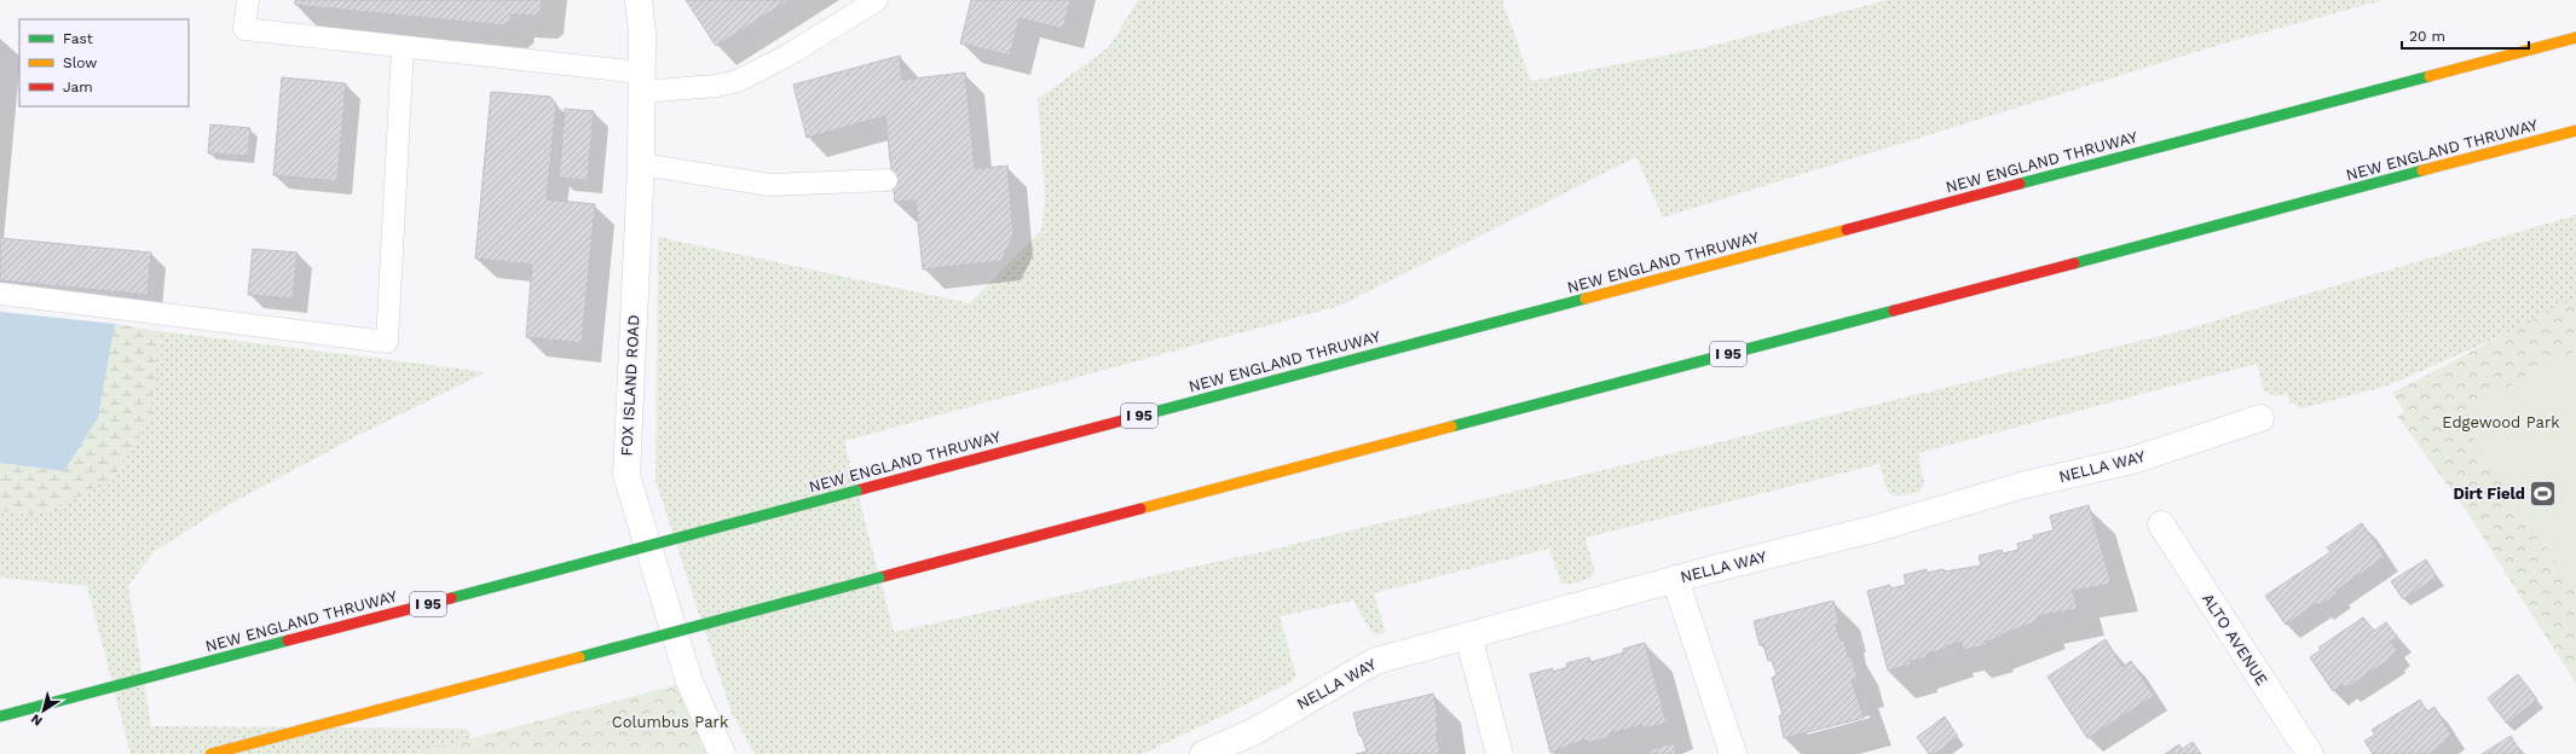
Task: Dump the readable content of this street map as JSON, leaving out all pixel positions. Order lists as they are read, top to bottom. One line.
{"streets":{"highway":["NEW ENGLAND THRUWAY","I 95"],"street":["FOX ISLAND ROAD","NELLA WAY","ALTO AVENUE"]},"parks":["Edgewood Park","Columbus Park"],"places":{"sports":["Dirt Field"]},"legend":["Fast","Slow","Jam"],"scale_bar":"20 m","north":"bottom left"}
